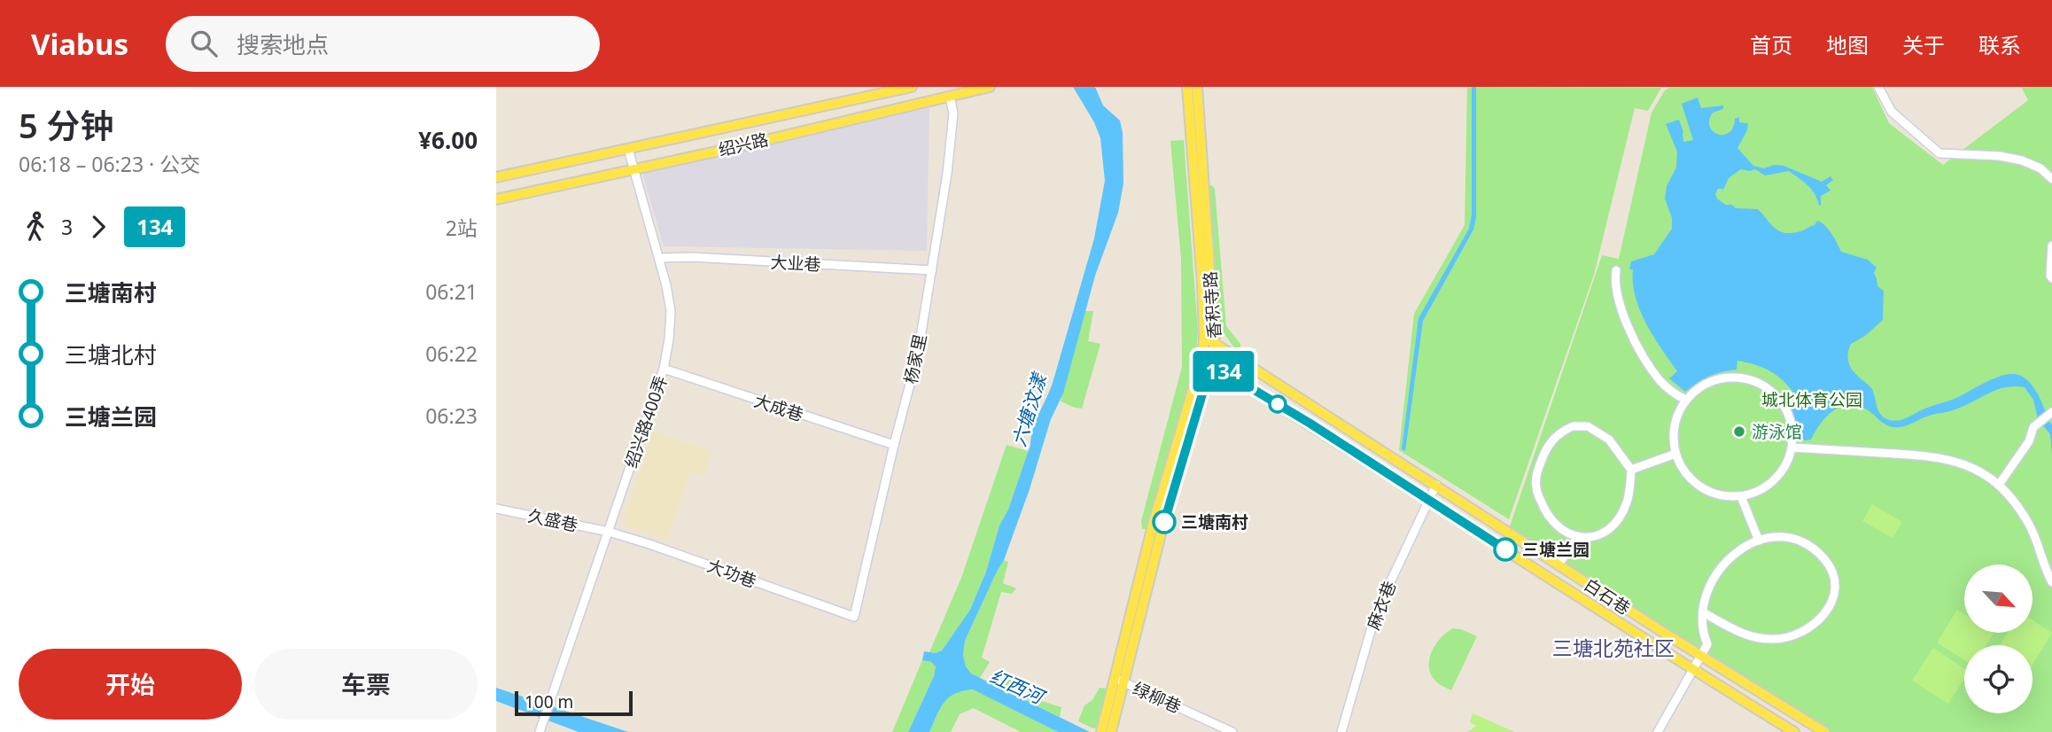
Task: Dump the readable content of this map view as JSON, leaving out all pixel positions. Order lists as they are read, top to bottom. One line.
{"streets":{"main road":["绍兴路","香积寺路","白石巷"],"street":["大业巷","杨家里","大成巷","绍兴路400弄","久盛巷","大功巷","麻衣巷","绿柳巷"]},"crossings":[["绍兴路","杨家里"],["绍兴路","绍兴路400弄"],["大业巷","杨家里"],["大业巷","绍兴路400弄"],["香积寺路","白石巷"],["香积寺路","绿柳巷"],["杨家里","大成巷"],["杨家里","大功巷"],["大成巷","绍兴路400弄"],["绍兴路400弄","久盛巷"],["绍兴路400弄","大功巷"],["久盛巷","大功巷"],["白石巷","麻衣巷"]],"districts":["三塘北苑社区"],"water":["六塘汶漾","红西河"],"parks":["城北体育公园"],"places":["游泳馆","三塘南村","三塘兰园"],"lines":["bus line 134"],"scale_bar":"100 m","north":"bottom right","page":{"header":"Viabus","search":"搜索地点","nav":["首页","地图","关于","联系"],"heading":["5 分钟","06:18 – 06:23 · 公交","¥6.00"],"on_map":"134","legs":["3","134","2站"],"list":[{"name":"三塘南村","value":"06:21"},{"name":"三塘北村","value":"06:22"},{"name":"三塘兰园","value":"06:23"}],"buttons":["开始","车票"],"scale":"100 m"}}
